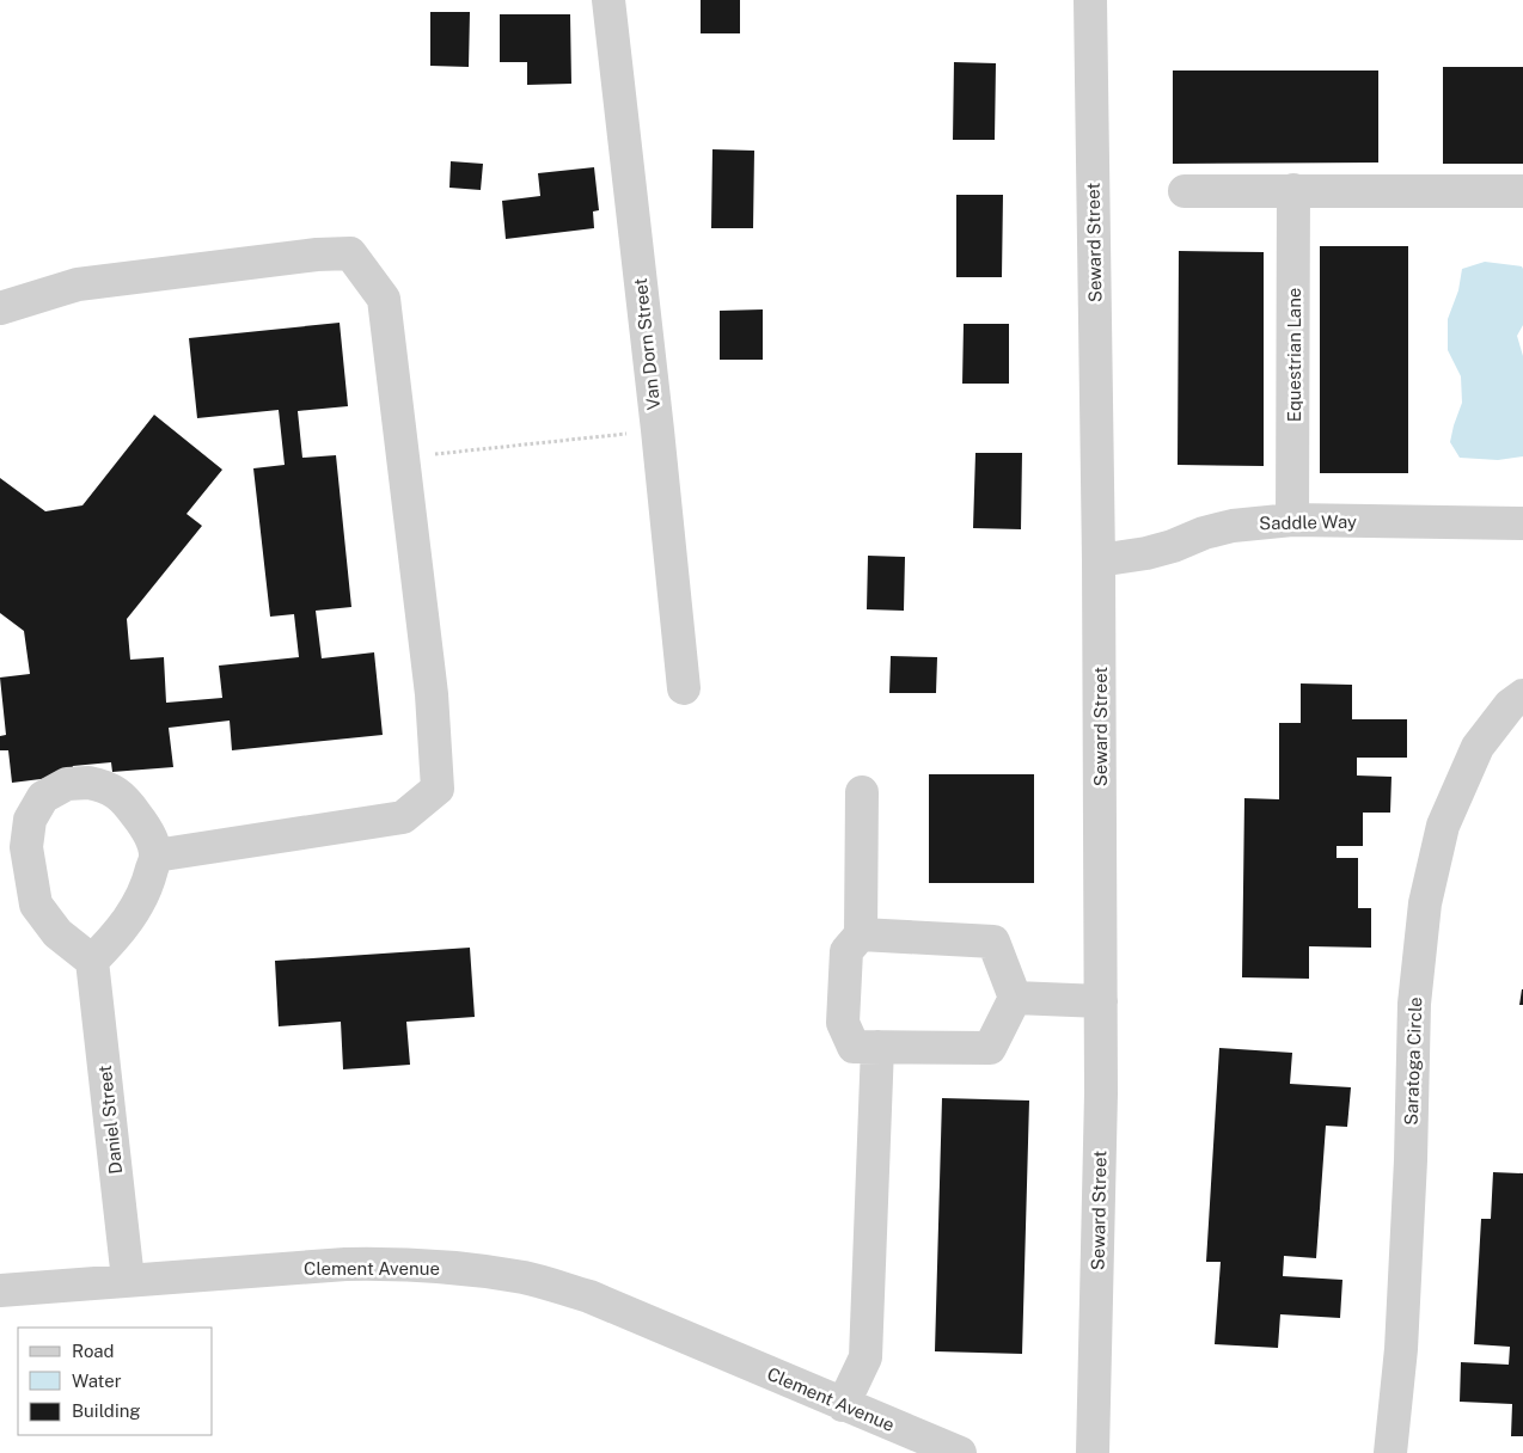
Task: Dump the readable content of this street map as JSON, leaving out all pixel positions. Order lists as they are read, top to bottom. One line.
{"streets":{"street":["Seward Street","Van Dorn Street","Equestrian Lane","Saddle Way","Saratoga Circle","Daniel Street","Clement Avenue"]},"crossings":[["Seward Street","Saddle Way"],["Equestrian Lane","Saddle Way"],["Daniel Street","Clement Avenue"]],"legend":["Road","Water","Building"]}
